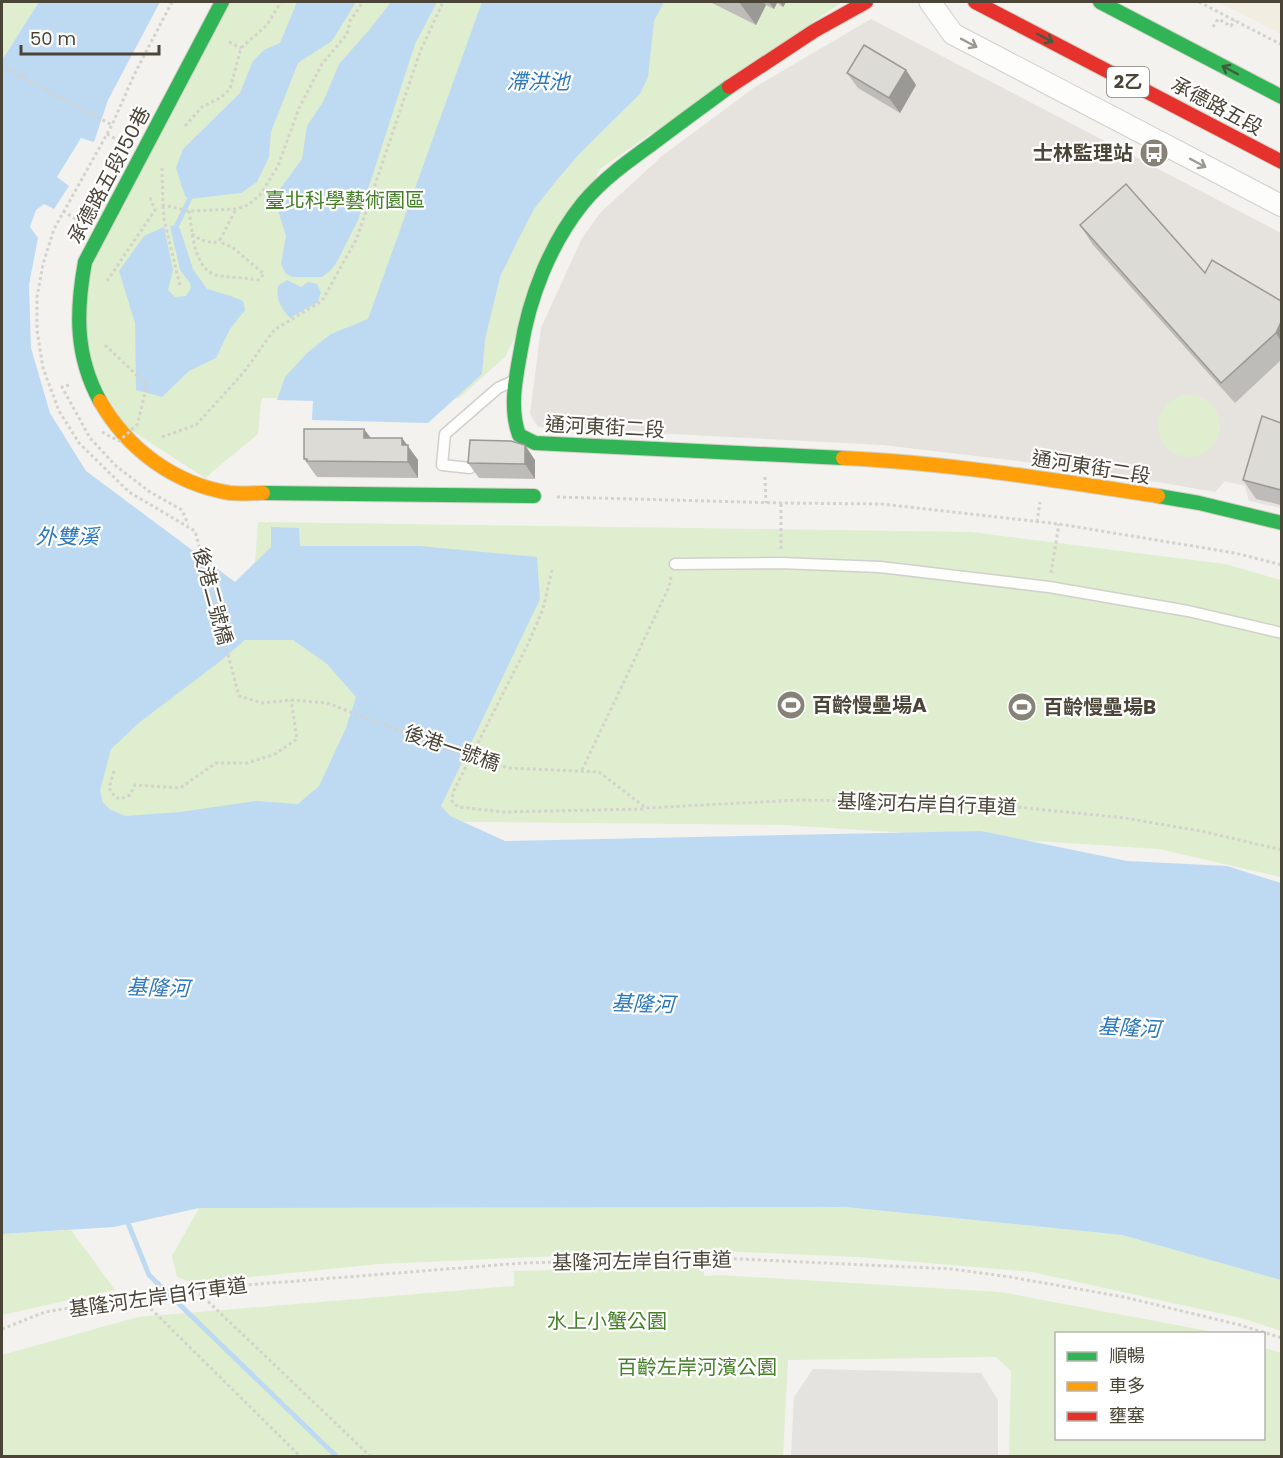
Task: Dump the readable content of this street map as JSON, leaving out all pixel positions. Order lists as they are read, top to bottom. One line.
{"streets":{"street":["2乙","承德路五段","承德路五段150巷","通河東街二段"],"path":["後港二號橋","後港一號橋","基隆河右岸自行車道","基隆河左岸自行車道"]},"crossings":[["後港二號橋","後港一號橋"]],"water":["滯洪池","外雙溪","基隆河"],"parks":["臺北科學藝術園區","水上小蟹公園","百齡左岸河濱公園"],"places":{"bus stop":["士林監理站"],"sports":["百齡慢壘場A","百齡慢壘場B"]},"legend":["順暢","車多","壅塞"],"scale_bar":"50 m"}
